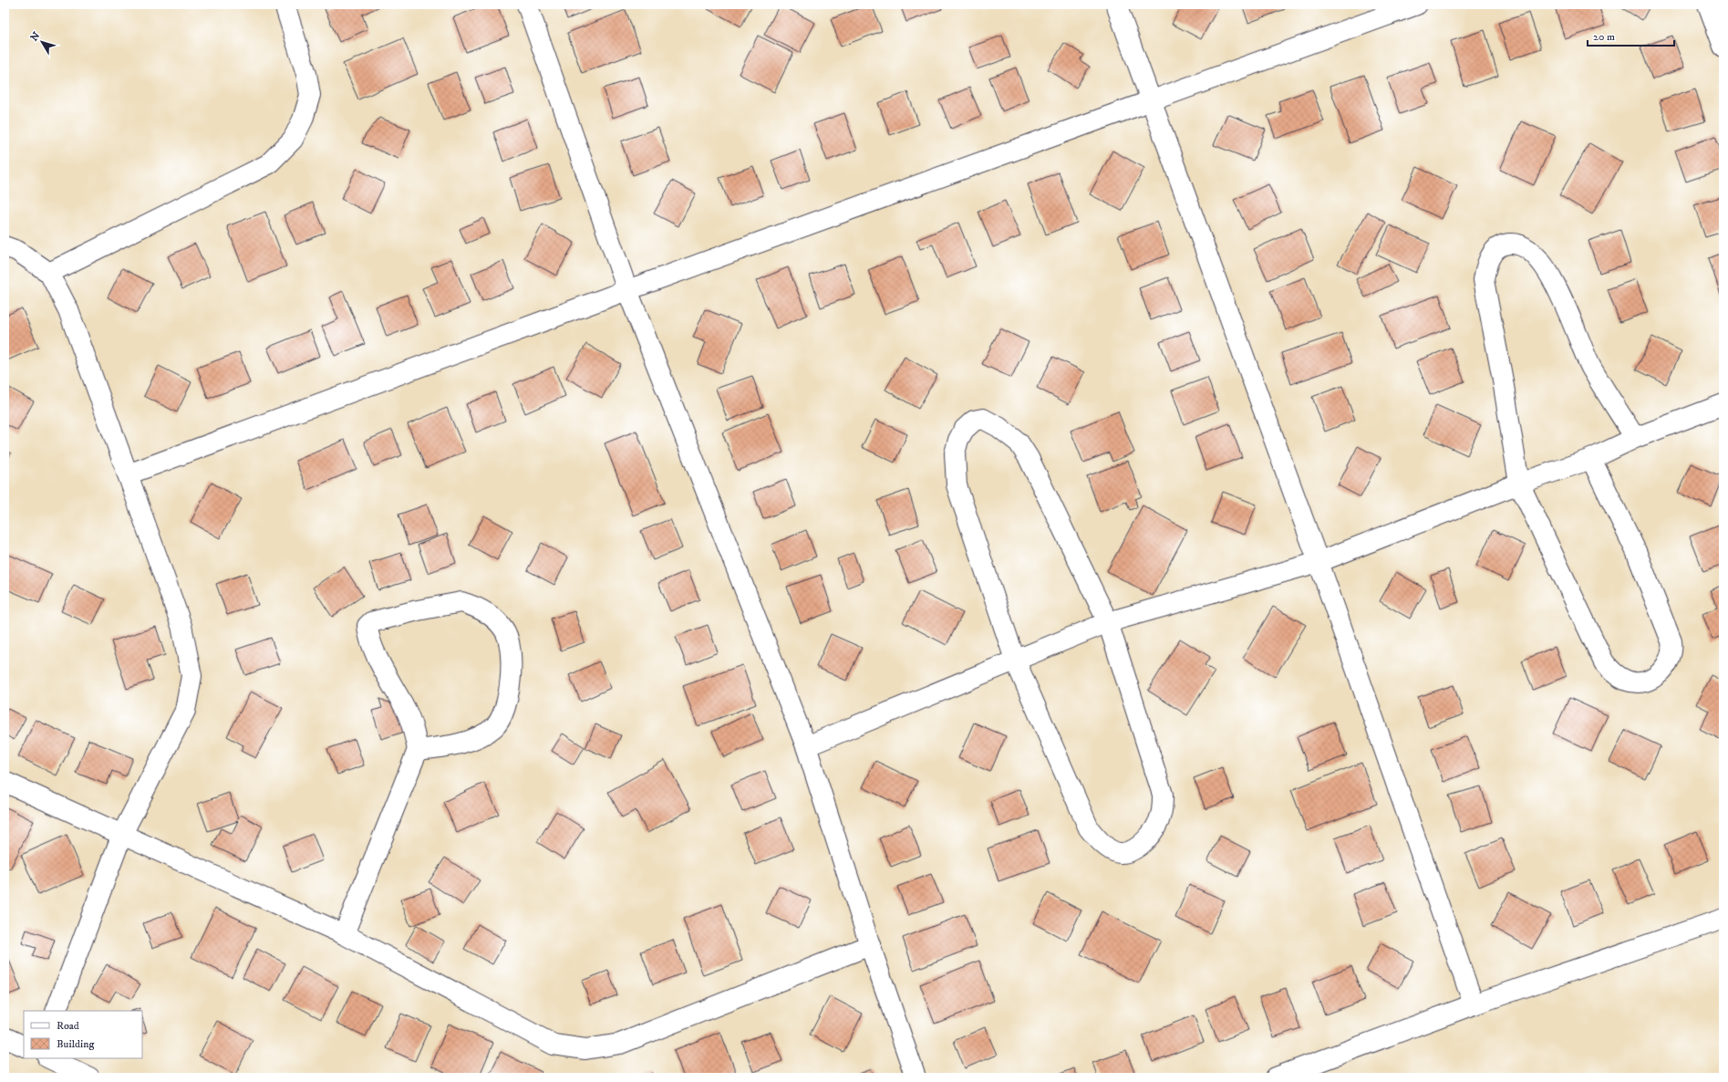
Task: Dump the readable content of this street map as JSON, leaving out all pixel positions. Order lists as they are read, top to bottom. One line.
{"legend":["Road","Building"],"scale_bar":"20 m","north":"top left"}
